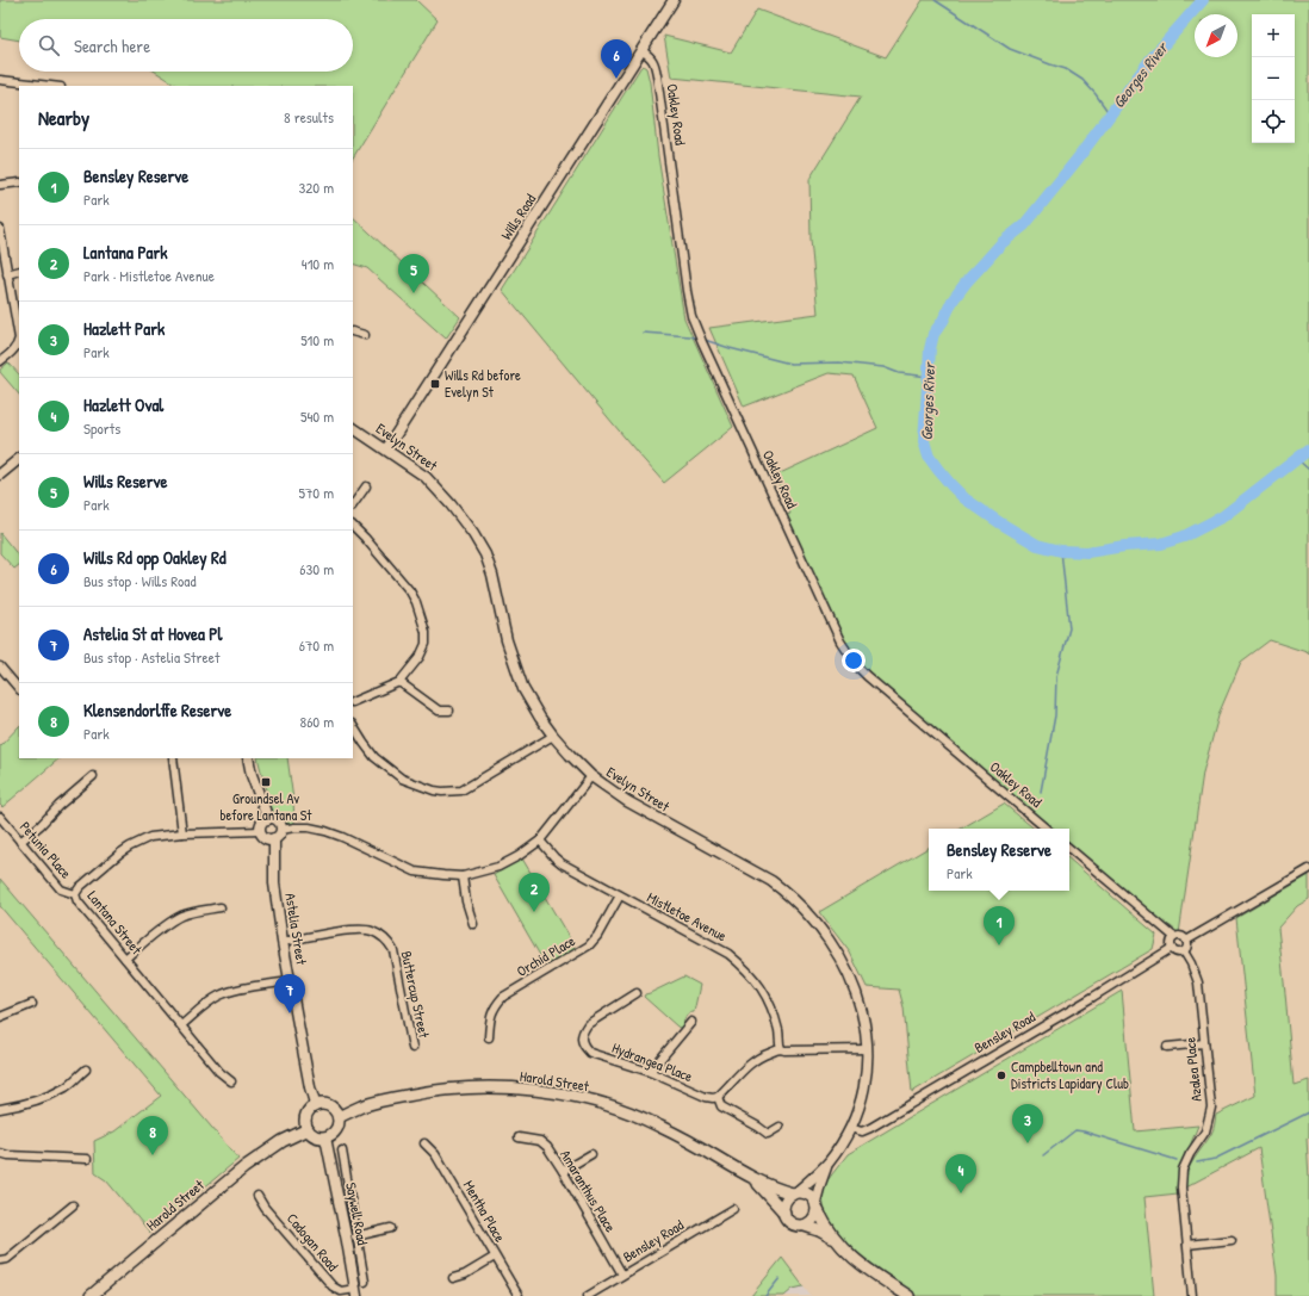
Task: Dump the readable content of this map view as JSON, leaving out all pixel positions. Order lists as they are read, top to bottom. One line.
{"streets":{"main road":["Harold Street"],"street":["Oakley Road","Wills Road","Evelyn Street","Petunia Place","Mistletoe Avenue","Lantana Street","Astelia Street","Orchid Place","Buttercup Street","Bensley Road","Hydrangea Place","Azalea Place","Amaranthus Place","Mentha Place","Saywell Road","Cadogan Road"]},"crossings":[["Oakley Road","Wills Road"],["Wills Road","Evelyn Street"],["Evelyn Street","Bensley Road"],["Evelyn Street","Harold Street"],["Petunia Place","Lantana Street"],["Mistletoe Avenue","Orchid Place"],["Lantana Street","Astelia Street"],["Astelia Street","Buttercup Street"],["Astelia Street","Harold Street"],["Astelia Street","Saywell Road"],["Bensley Road","Azalea Place"],["Bensley Road","Amaranthus Place"],["Harold Street","Saywell Road"],["Saywell Road","Cadogan Road"]],"water":["Georges River"],"places":{"transit":["Wills Rd before Evelyn St","Groundsel Av before Lantana St"],"other":["Campbelltown and Districts Lapidary Club"]},"north":"bottom left","page":{"map_buttons":["+","−"],"search":"Search here","pins":["6","5","2","1","7","3","8","4"],"heading":["Nearby","8 results"],"list":[{"mark":"1","name":"Bensley Reserve","note":"Park","value":"320 m"},{"mark":"2","name":"Lantana Park","note":"Park · Mistletoe Avenue","value":"410 m"},{"mark":"3","name":"Hazlett Park","note":"Park","value":"510 m"},{"mark":"4","name":"Hazlett Oval","note":"Sports","value":"540 m"},{"mark":"5","name":"Wills Reserve","note":"Park","value":"570 m"},{"mark":"6","name":"Wills Rd opp Oakley Rd","note":"Bus stop · Wills Road","value":"630 m"},{"mark":"7","name":"Astelia St at Hovea Pl","note":"Bus stop · Astelia Street","value":"670 m"},{"mark":"8","name":"Klensendorlffe Reserve","note":"Park","value":"860 m"}],"popup":["Bensley Reserve","Park"]}}
